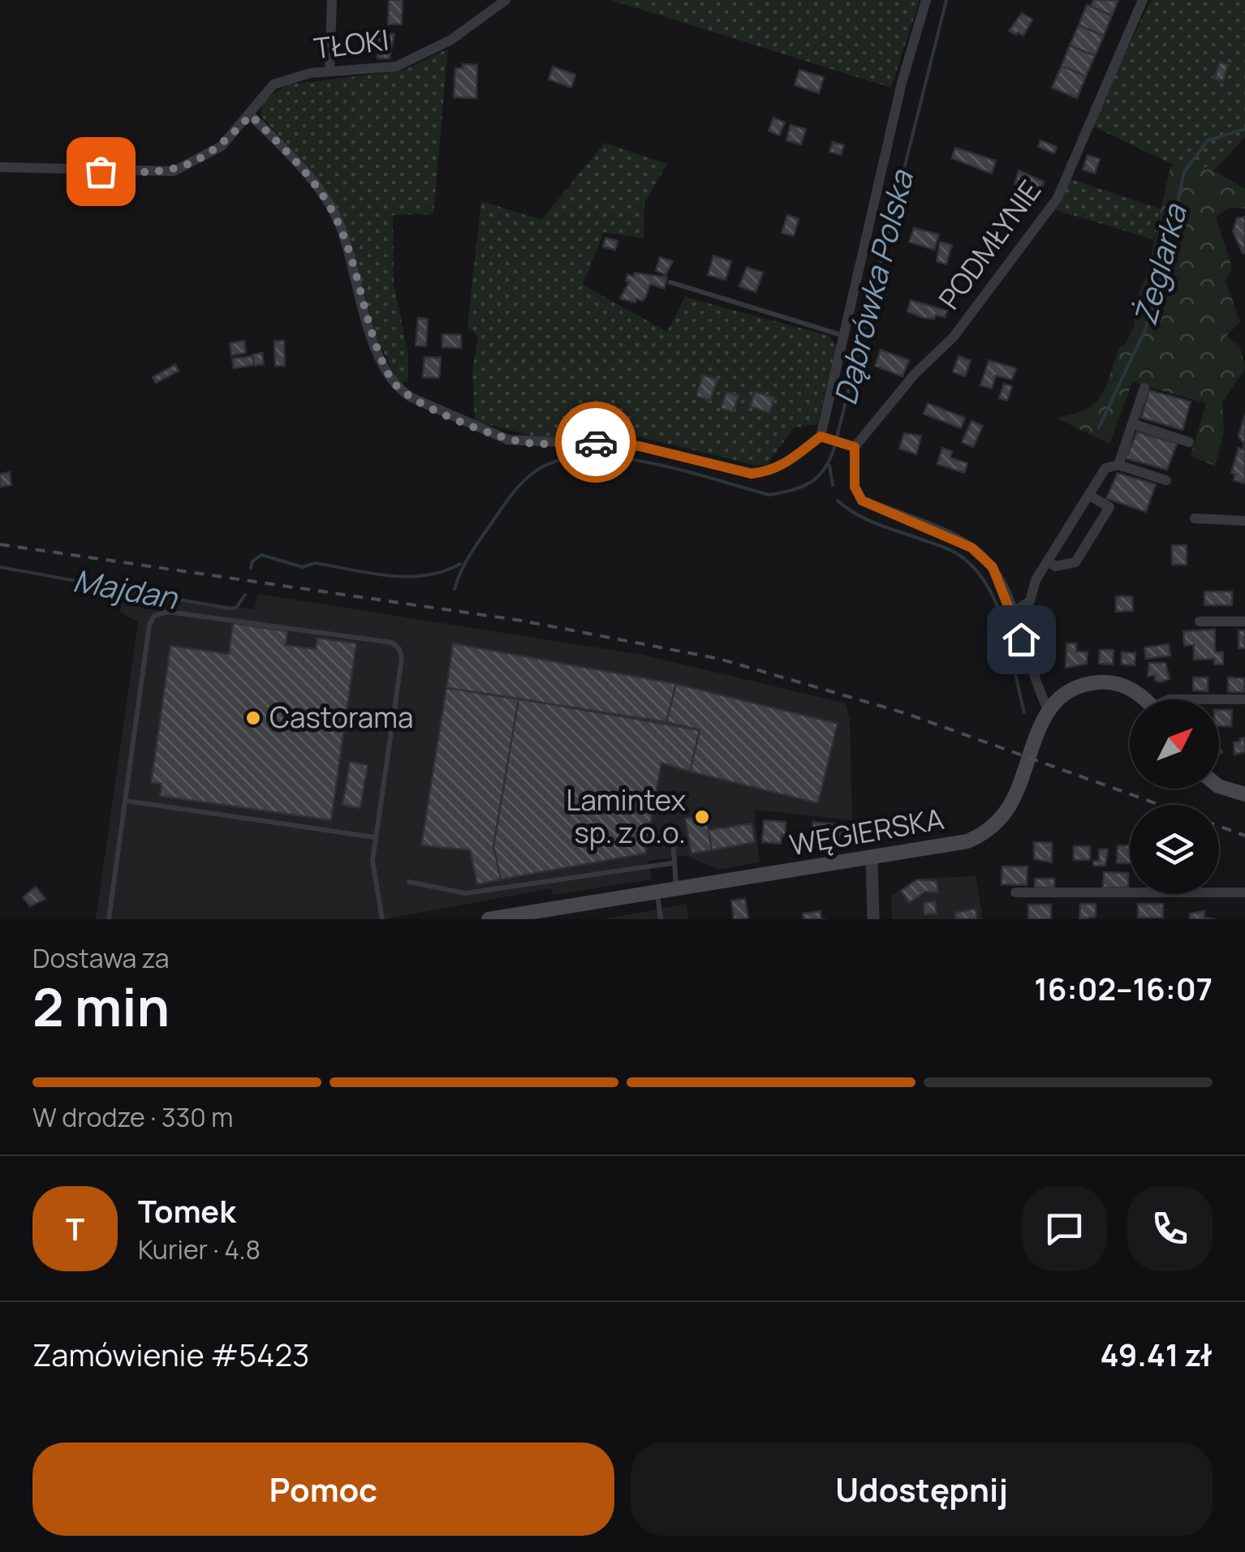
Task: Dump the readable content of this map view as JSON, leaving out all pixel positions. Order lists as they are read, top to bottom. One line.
{"streets":{"main road":["WĘGIERSKA"],"street":["TŁOKI","PODMŁYNIE"]},"water":["Żeglarka","Dąbrówka Polska","Majdan"],"places":["Castorama","Lamintex sp. z o.o."],"north":"top right","page":{"heading":["2 min","Dostawa za","16:02–16:07"],"panel":["Tomek","Kurier · 4.8","Zamówienie #5423","49.41 zł"],"bar":"W drodze · 330 m","round":"T","buttons":["Pomoc","Udostępnij"]}}
